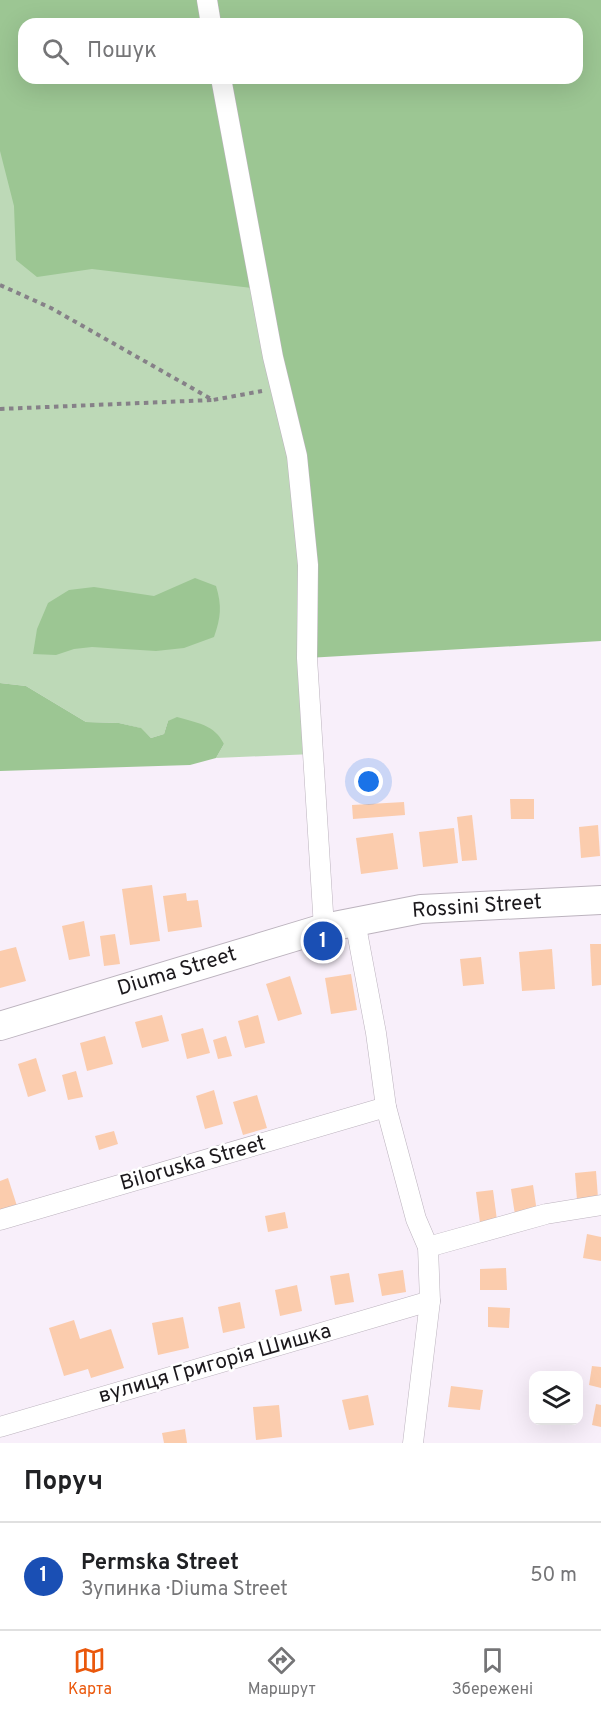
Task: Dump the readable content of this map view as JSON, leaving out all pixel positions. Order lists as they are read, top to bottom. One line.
{"streets":{"street":["Rossini Street","Diuma Street","Biloruska Street","вулиця Григорія Шишка"]},"crossings":[["Rossini Street","Diuma Street"]],"page":{"search":"Пошук","pins":"1","heading":"Поруч","list":[{"mark":"1","name":"Permska Street","note":"Зупинка · Diuma Street","value":"50 m"}],"nav":["Карта","Маршрут","Збережені"]}}
